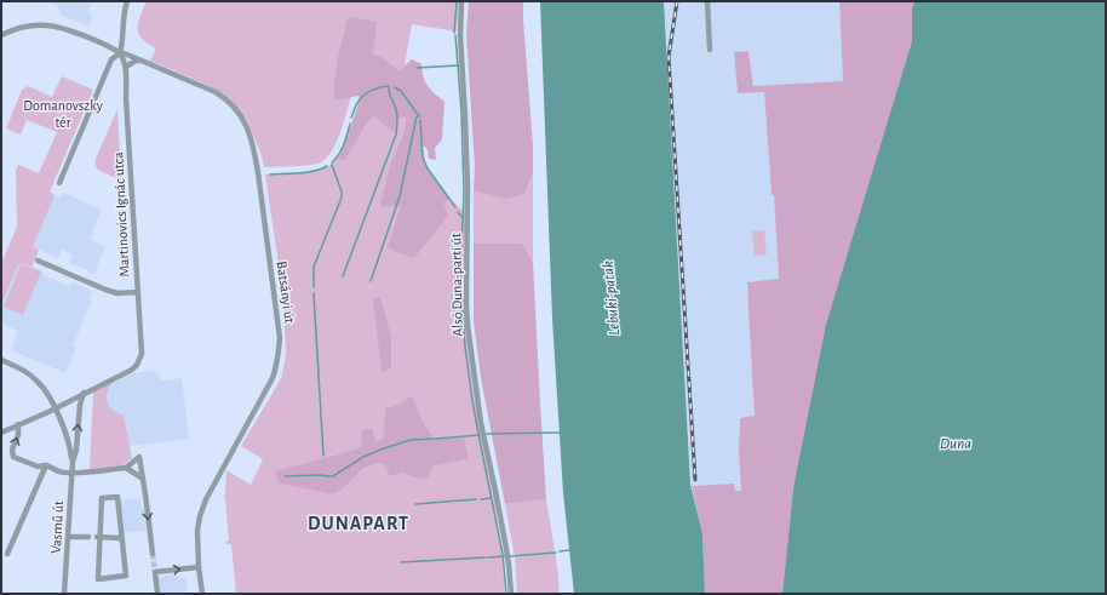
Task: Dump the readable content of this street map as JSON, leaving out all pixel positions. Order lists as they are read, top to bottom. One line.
{"streets":{"street":["Martinovics Ignác utca","Alsó Duna-parti út","Batsányi út","Vasmű út"]},"crossings":[["Martinovics Ignác utca","Batsányi út"],["Martinovics Ignác utca","Vasmű út"]],"districts":["DUNAPART"],"water":["Lebuki-patak","Duna"],"parks":["Domanovszky tér"]}
